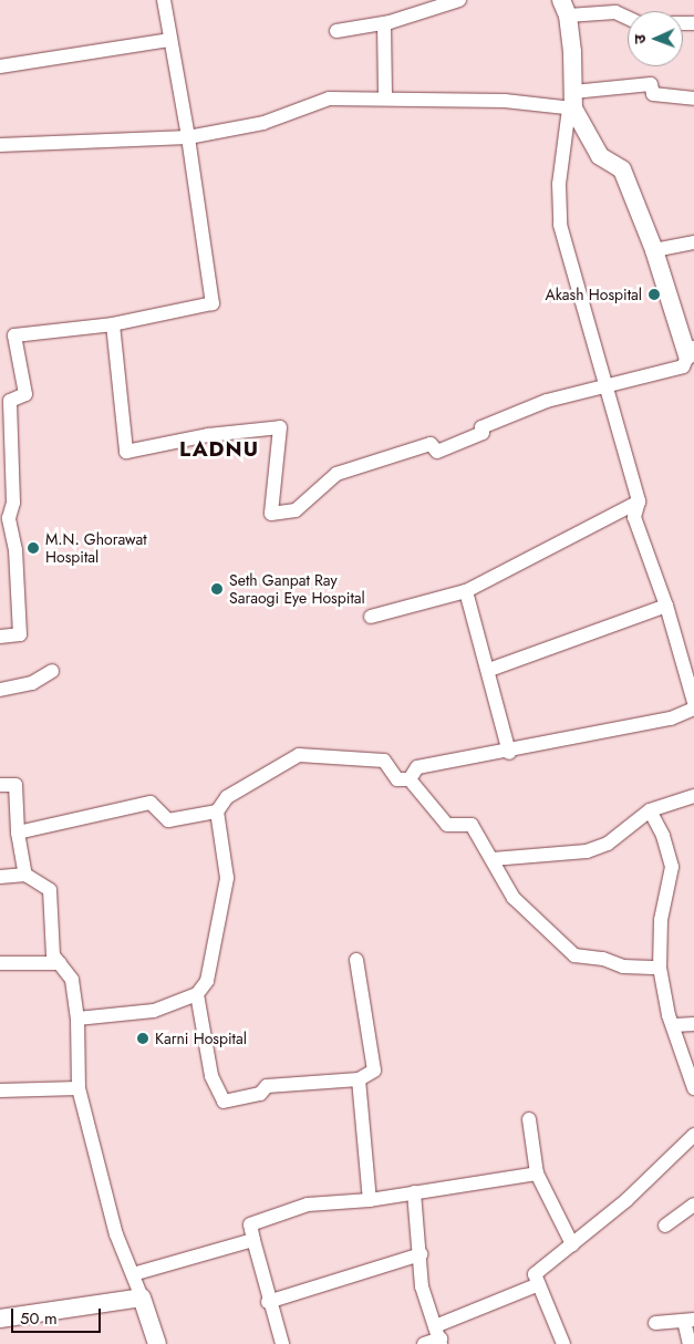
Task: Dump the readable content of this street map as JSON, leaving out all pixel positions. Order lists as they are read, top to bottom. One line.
{"districts":["LADNU"],"places":["Akash Hospital","M.N. Ghorawat Hospital","Seth Ganpat Ray Saraogi Eye Hospital","Karni Hospital"],"scale_bar":"50 m","north":"left"}
